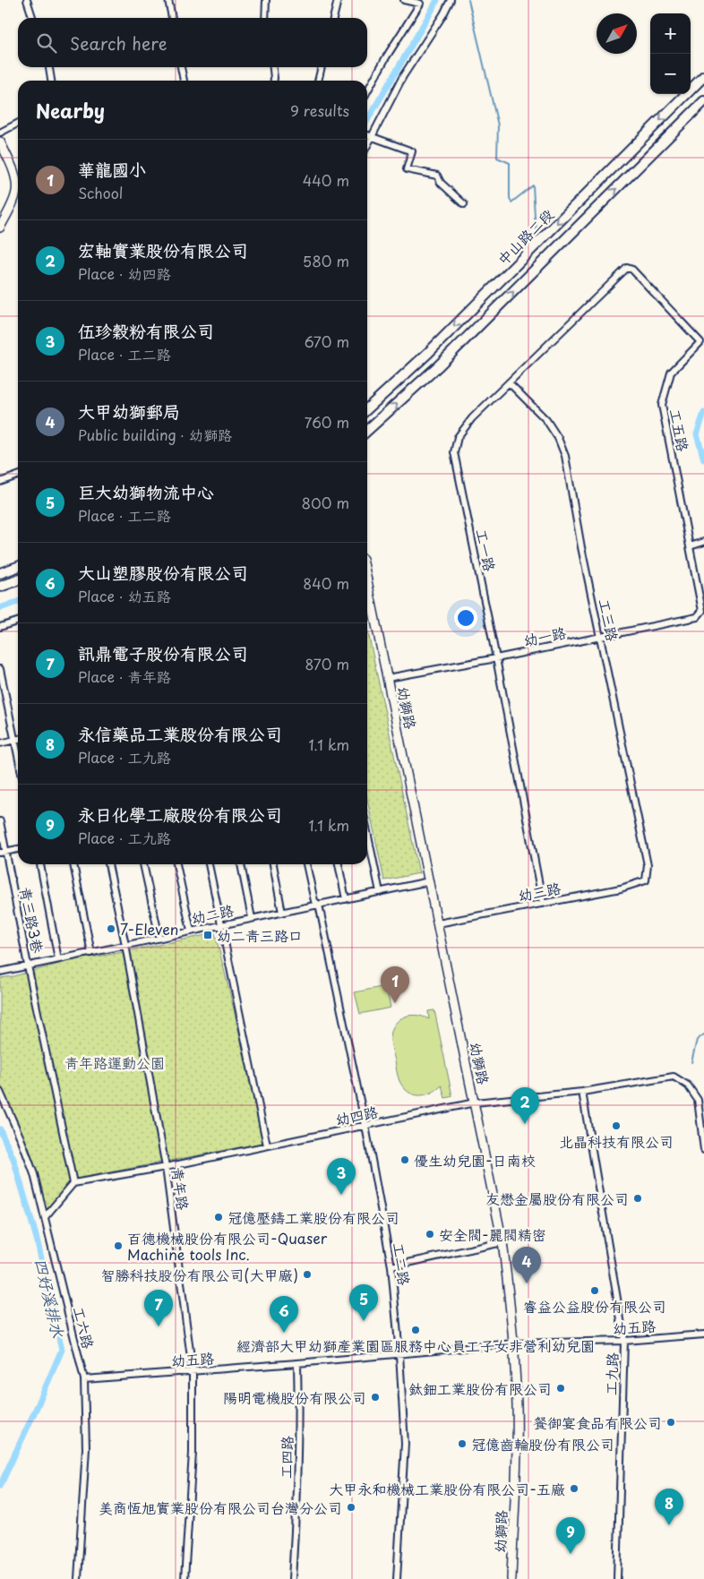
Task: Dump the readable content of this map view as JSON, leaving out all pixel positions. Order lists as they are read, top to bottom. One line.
{"streets":{"main road":["中山路二段"],"street":["工五路","工一路","工三路","幼一路","幼獅路","幼三路","幼二路","青三路3巷","幼四路","青年路","工二路","幼五路","工六路","工九路","工四路"]},"crossings":[["工五路","工一路"],["工五路","幼一路"],["工一路","工三路"],["工一路","幼一路"],["工一路","幼三路"],["工三路","幼一路"],["工三路","幼三路"],["幼一路","幼獅路"],["幼獅路","幼三路"],["幼獅路","幼二路"],["幼獅路","幼四路"],["幼獅路","幼五路"],["幼二路","青三路3巷"],["幼二路","青年路"],["幼二路","工二路"],["青三路3巷","幼四路"],["幼四路","青年路"],["幼四路","工二路"],["幼四路","工九路"],["青年路","幼五路"],["工二路","幼五路"],["幼五路","工六路"],["幼五路","工九路"],["幼五路","工四路"]],"water":["四好溪排水"],"parks":["青年路運動公園"],"places":{"other":["7-Eleven","北晶科技有限公司","優生幼兒園-日南校","友懋金屬股份有限公司","冠億壓鑄工業股份有限公司","安全閥-麗閥精密","百德機械股份有限公司-Quaser Machine tools Inc.","智勝科技股份有限公司(大甲廠)","睿益公益股份有限公司","經濟部大甲幼獅產業園區服務中心員工子女非營利幼兒園","鈦鈿工業股份有限公司","陽明電機股份有限公司","餐御宴食品有限公司","冠億齒輪股份有限公司","大甲永和機械工業股份有限公司-五廠","美商恆旭實業股份有限公司台灣分公司"],"transit":["幼二青三路口"]},"north":"top right","page":{"map_buttons":["+","−"],"search":"Search here","heading":["Nearby","9 results"],"list":[{"mark":"1","name":"華龍國小","note":"School","value":"440 m"},{"mark":"2","name":"宏軸實業股份有限公司","note":"Place · 幼四路","value":"580 m"},{"mark":"3","name":"伍珍穀粉有限公司","note":"Place · 工二路","value":"670 m"},{"mark":"4","name":"大甲幼獅郵局","note":"Public building · 幼獅路","value":"760 m"},{"mark":"5","name":"巨大幼獅物流中心","note":"Place · 工二路","value":"800 m"},{"mark":"6","name":"大山塑膠股份有限公司","note":"Place · 幼五路","value":"840 m"},{"mark":"7","name":"訊鼎電子股份有限公司","note":"Place · 青年路","value":"870 m"},{"mark":"8","name":"永信藥品工業股份有限公司","note":"Place · 工九路","value":"1.1 km"},{"mark":"9","name":"永日化學工廠股份有限公司","note":"Place · 工九路","value":"1.1 km"}],"pins":["1","2","3","4","5","7","6","8","9"]}}
